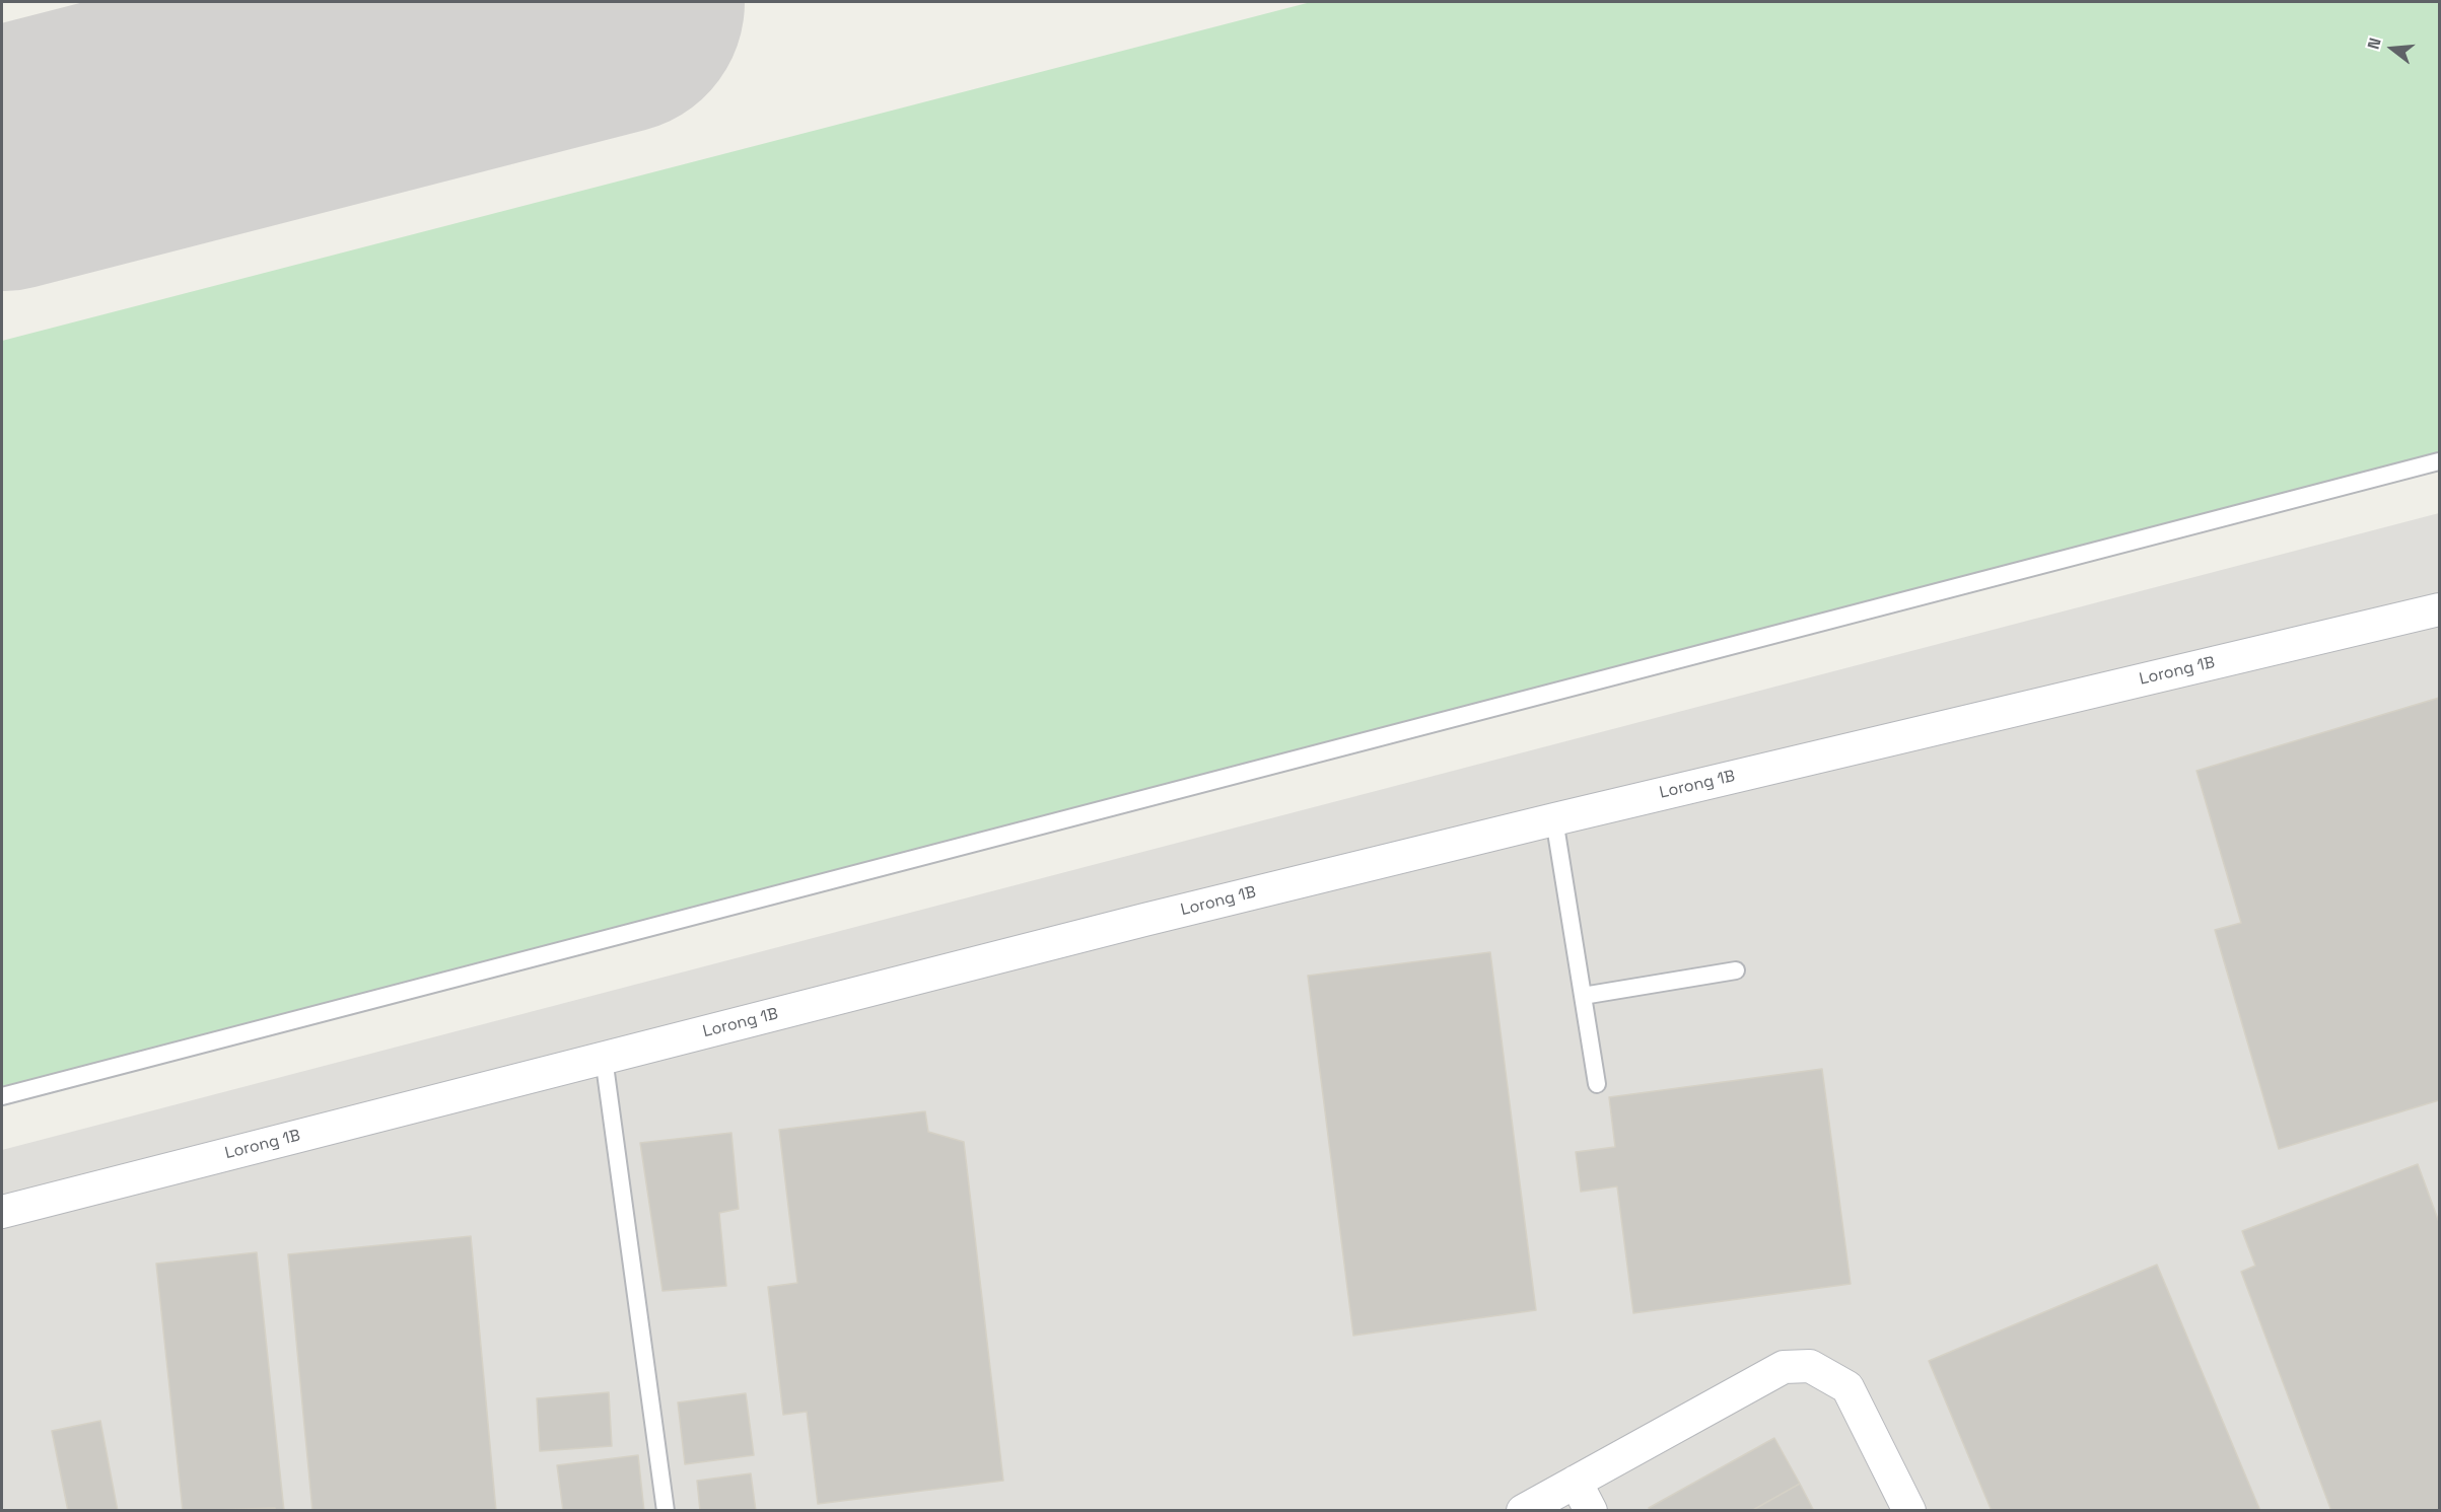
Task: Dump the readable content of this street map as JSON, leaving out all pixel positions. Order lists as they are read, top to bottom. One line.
{"streets":{"street":["Lorong 1B"]},"north":"left"}
